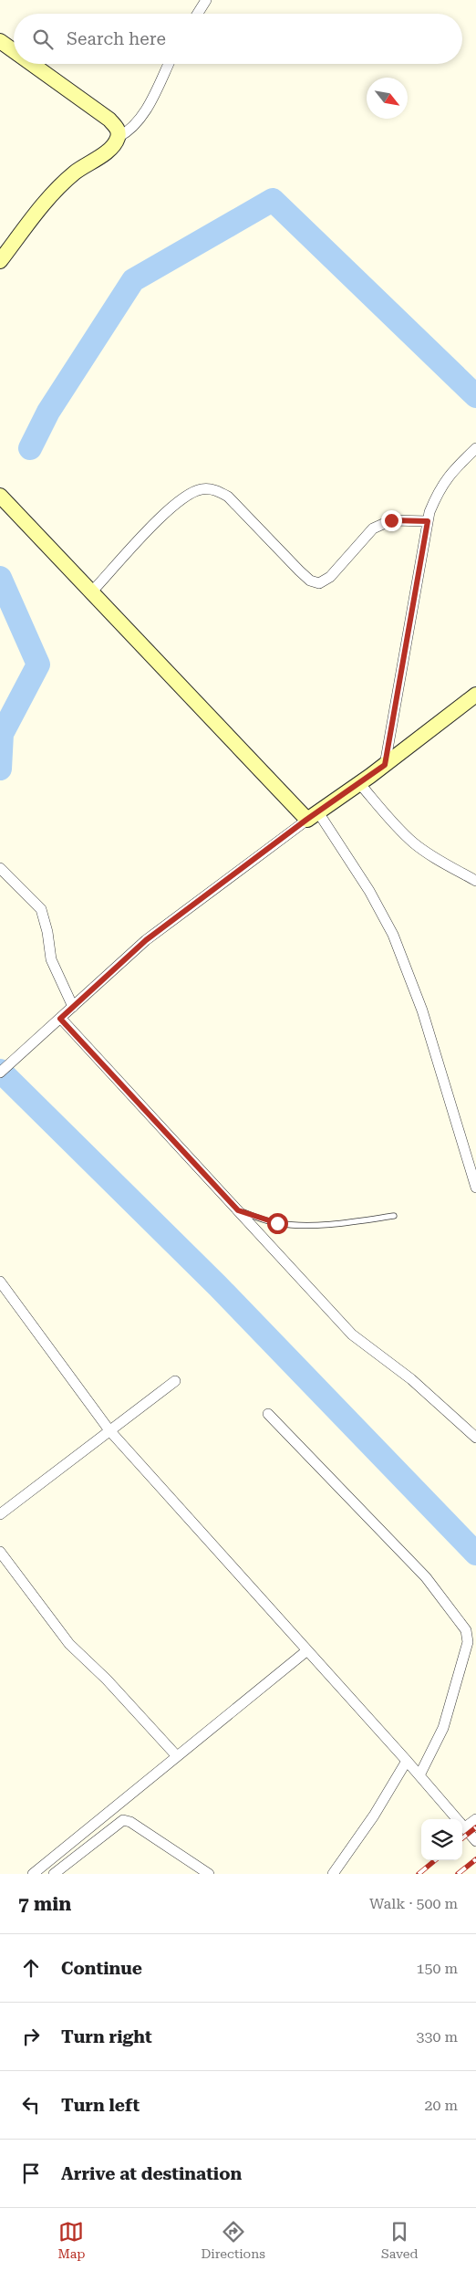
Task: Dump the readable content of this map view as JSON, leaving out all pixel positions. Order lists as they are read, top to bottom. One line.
{"north":"bottom right","page":{"search":"Search here","heading":["7 min","Walk · 500 m"],"list":[["Continue","150 m"],["Turn right","330 m"],["Turn left","20 m"],"Arrive at destination"],"nav":["Map","Directions","Saved"]}}
